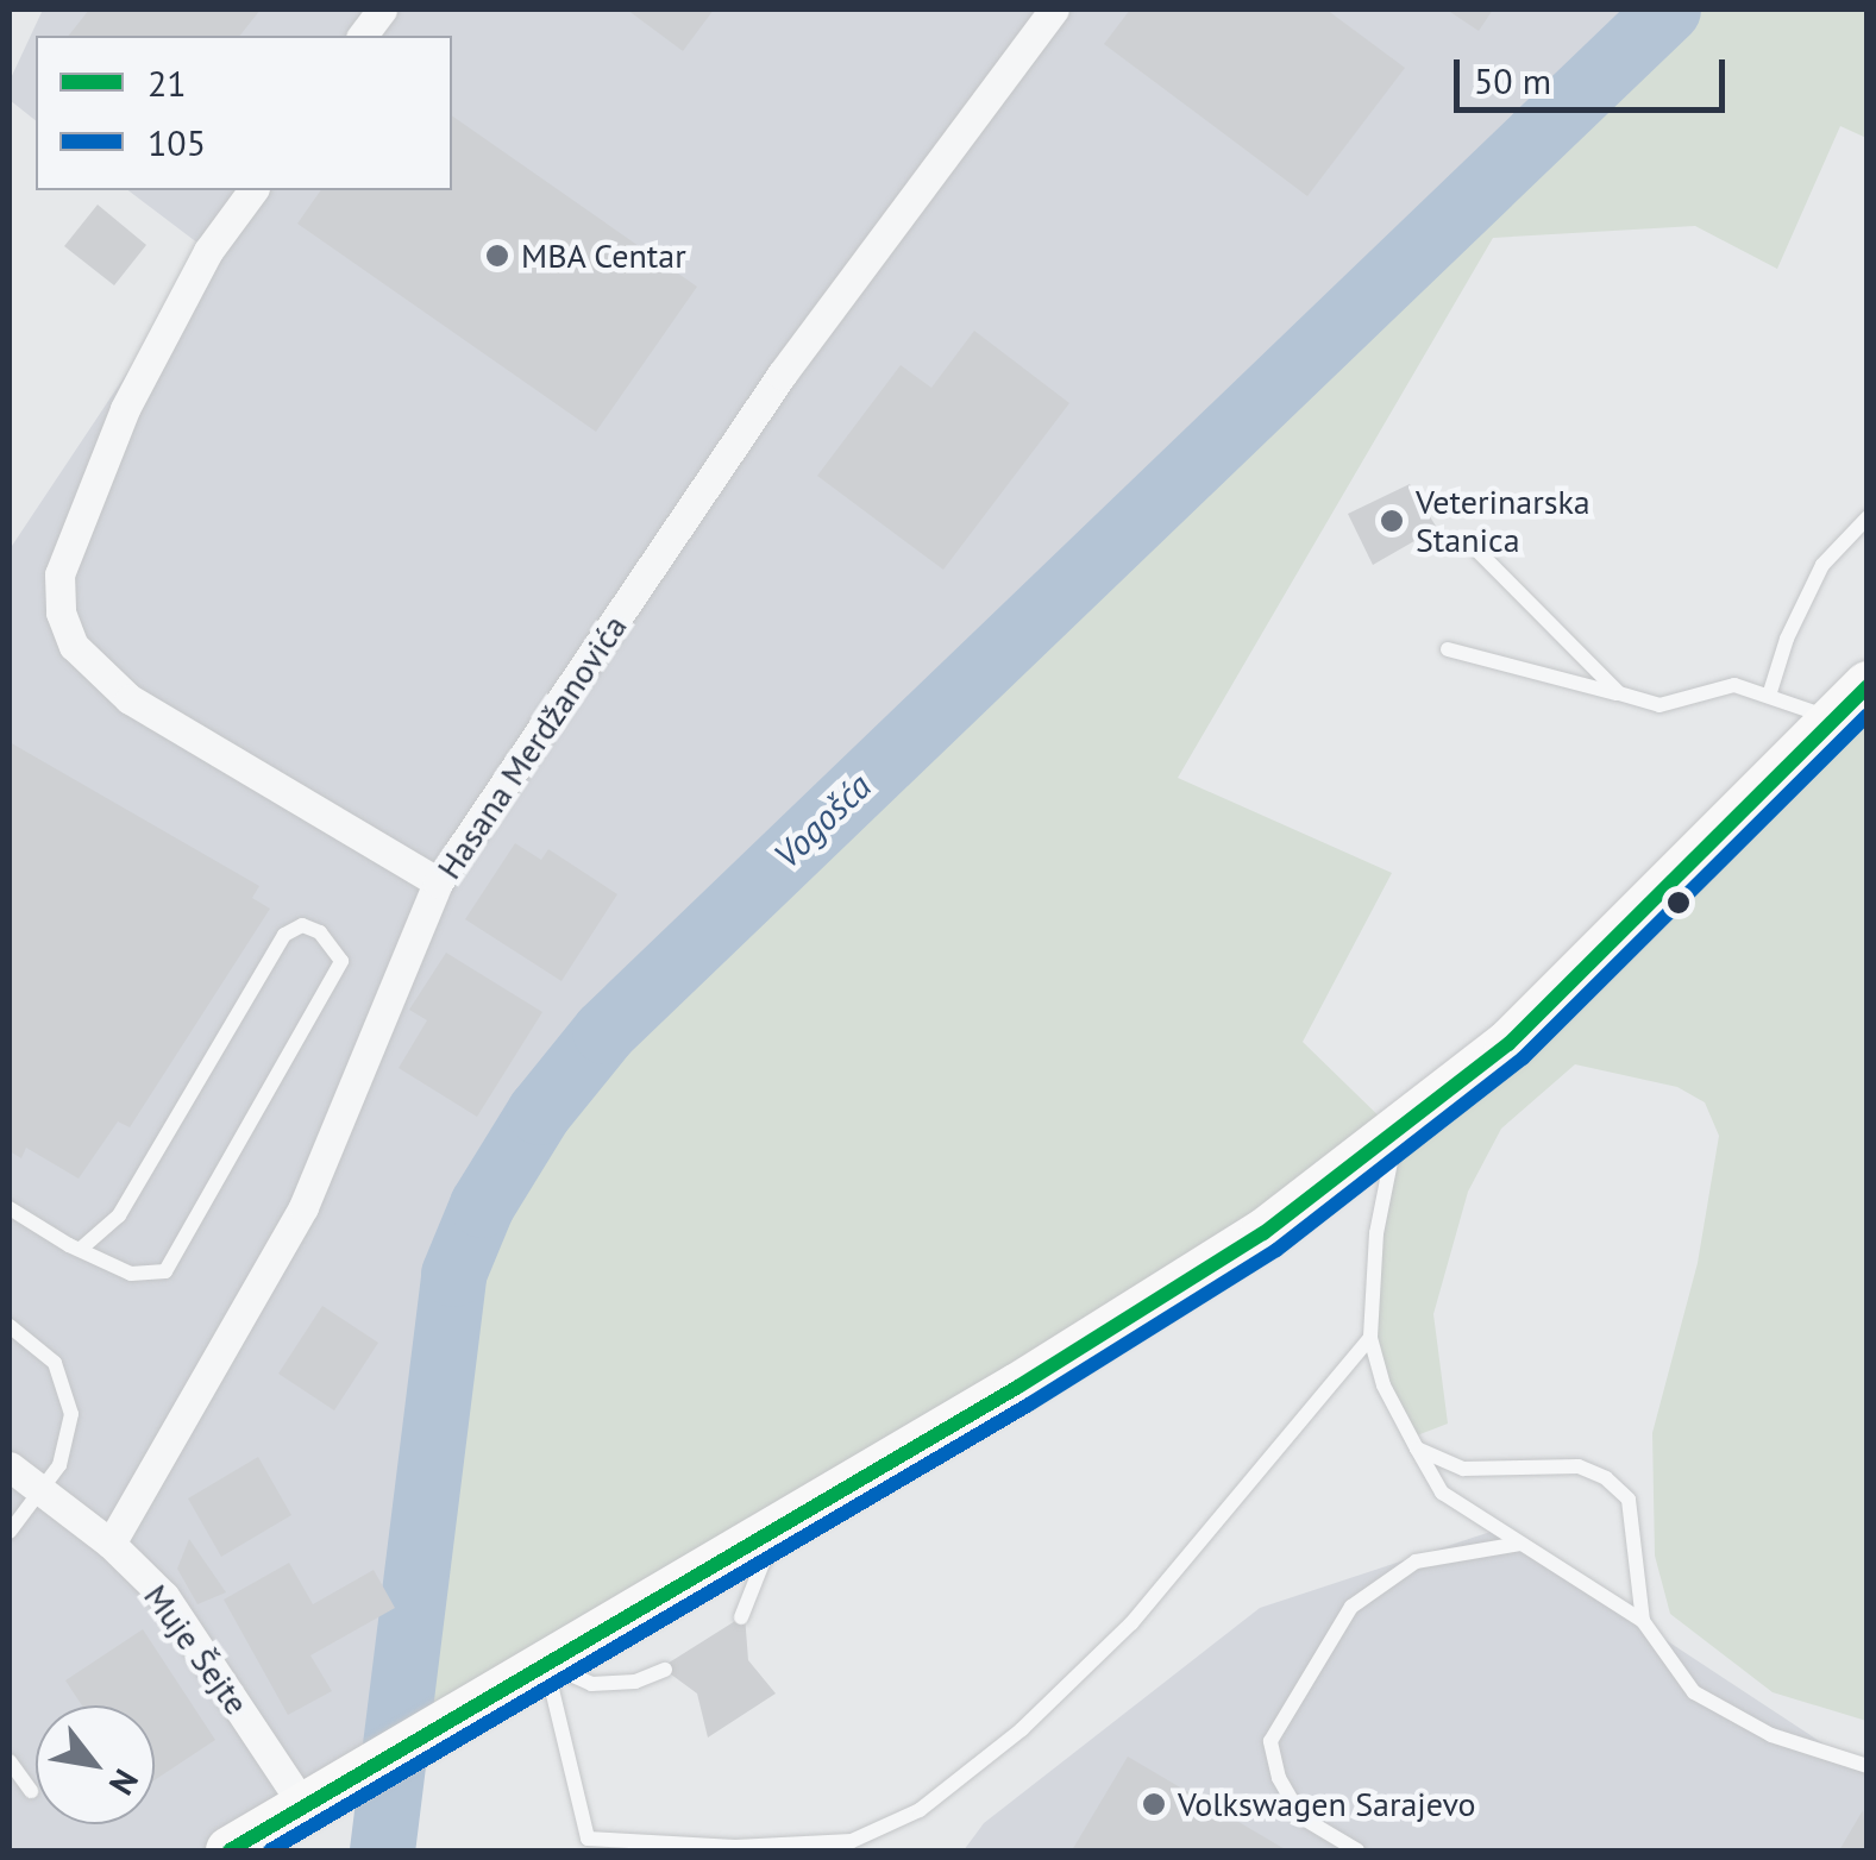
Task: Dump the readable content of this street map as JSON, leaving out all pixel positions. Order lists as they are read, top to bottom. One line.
{"streets":{"street":["Hasana Merdžanovića","Muje Šejte"]},"crossings":[["Hasana Merdžanovića","Muje Šejte"]],"water":["Vogošća"],"places":["MBA Centar","Veterinarska Stanica","Volkswagen Sarajevo"],"lines":["transit line 21","transit line 105"],"legend":["21","105"],"scale_bar":"50 m","north":"bottom right"}
